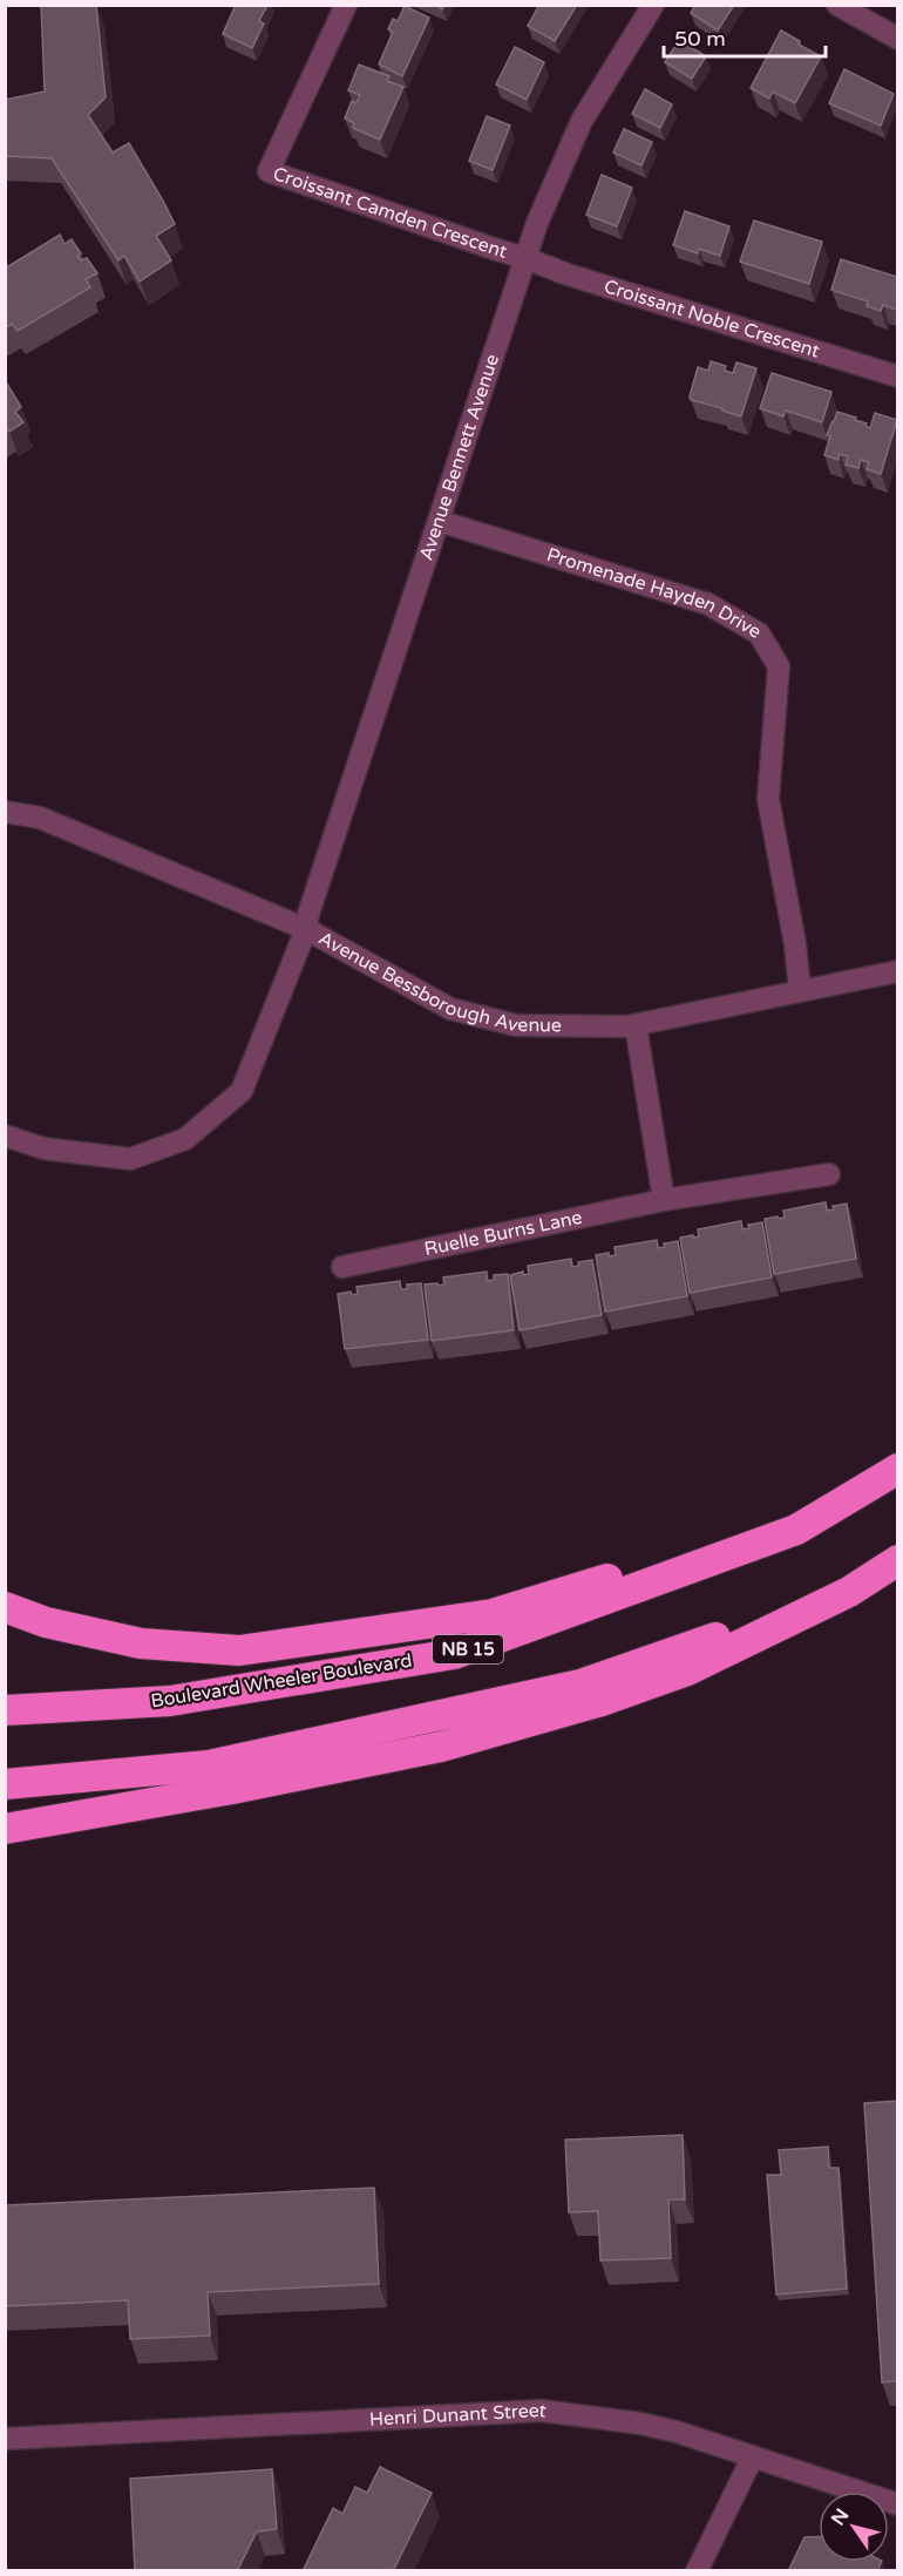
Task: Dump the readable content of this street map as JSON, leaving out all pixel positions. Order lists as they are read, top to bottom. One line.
{"streets":{"highway":["NB 15","Boulevard Wheeler Boulevard"],"street":["Croissant Camden Crescent","Croissant Noble Crescent","Avenue Bennett Avenue","Promenade Hayden Drive","Avenue Bessborough Avenue","Ruelle Burns Lane","Henri Dunant Street"]},"crossings":[["Croissant Camden Crescent","Croissant Noble Crescent"],["Croissant Camden Crescent","Avenue Bennett Avenue"],["Croissant Noble Crescent","Avenue Bennett Avenue"],["Avenue Bennett Avenue","Promenade Hayden Drive"],["Avenue Bennett Avenue","Avenue Bessborough Avenue"],["Promenade Hayden Drive","Avenue Bessborough Avenue"]],"scale_bar":"50 m","north":"top left"}
